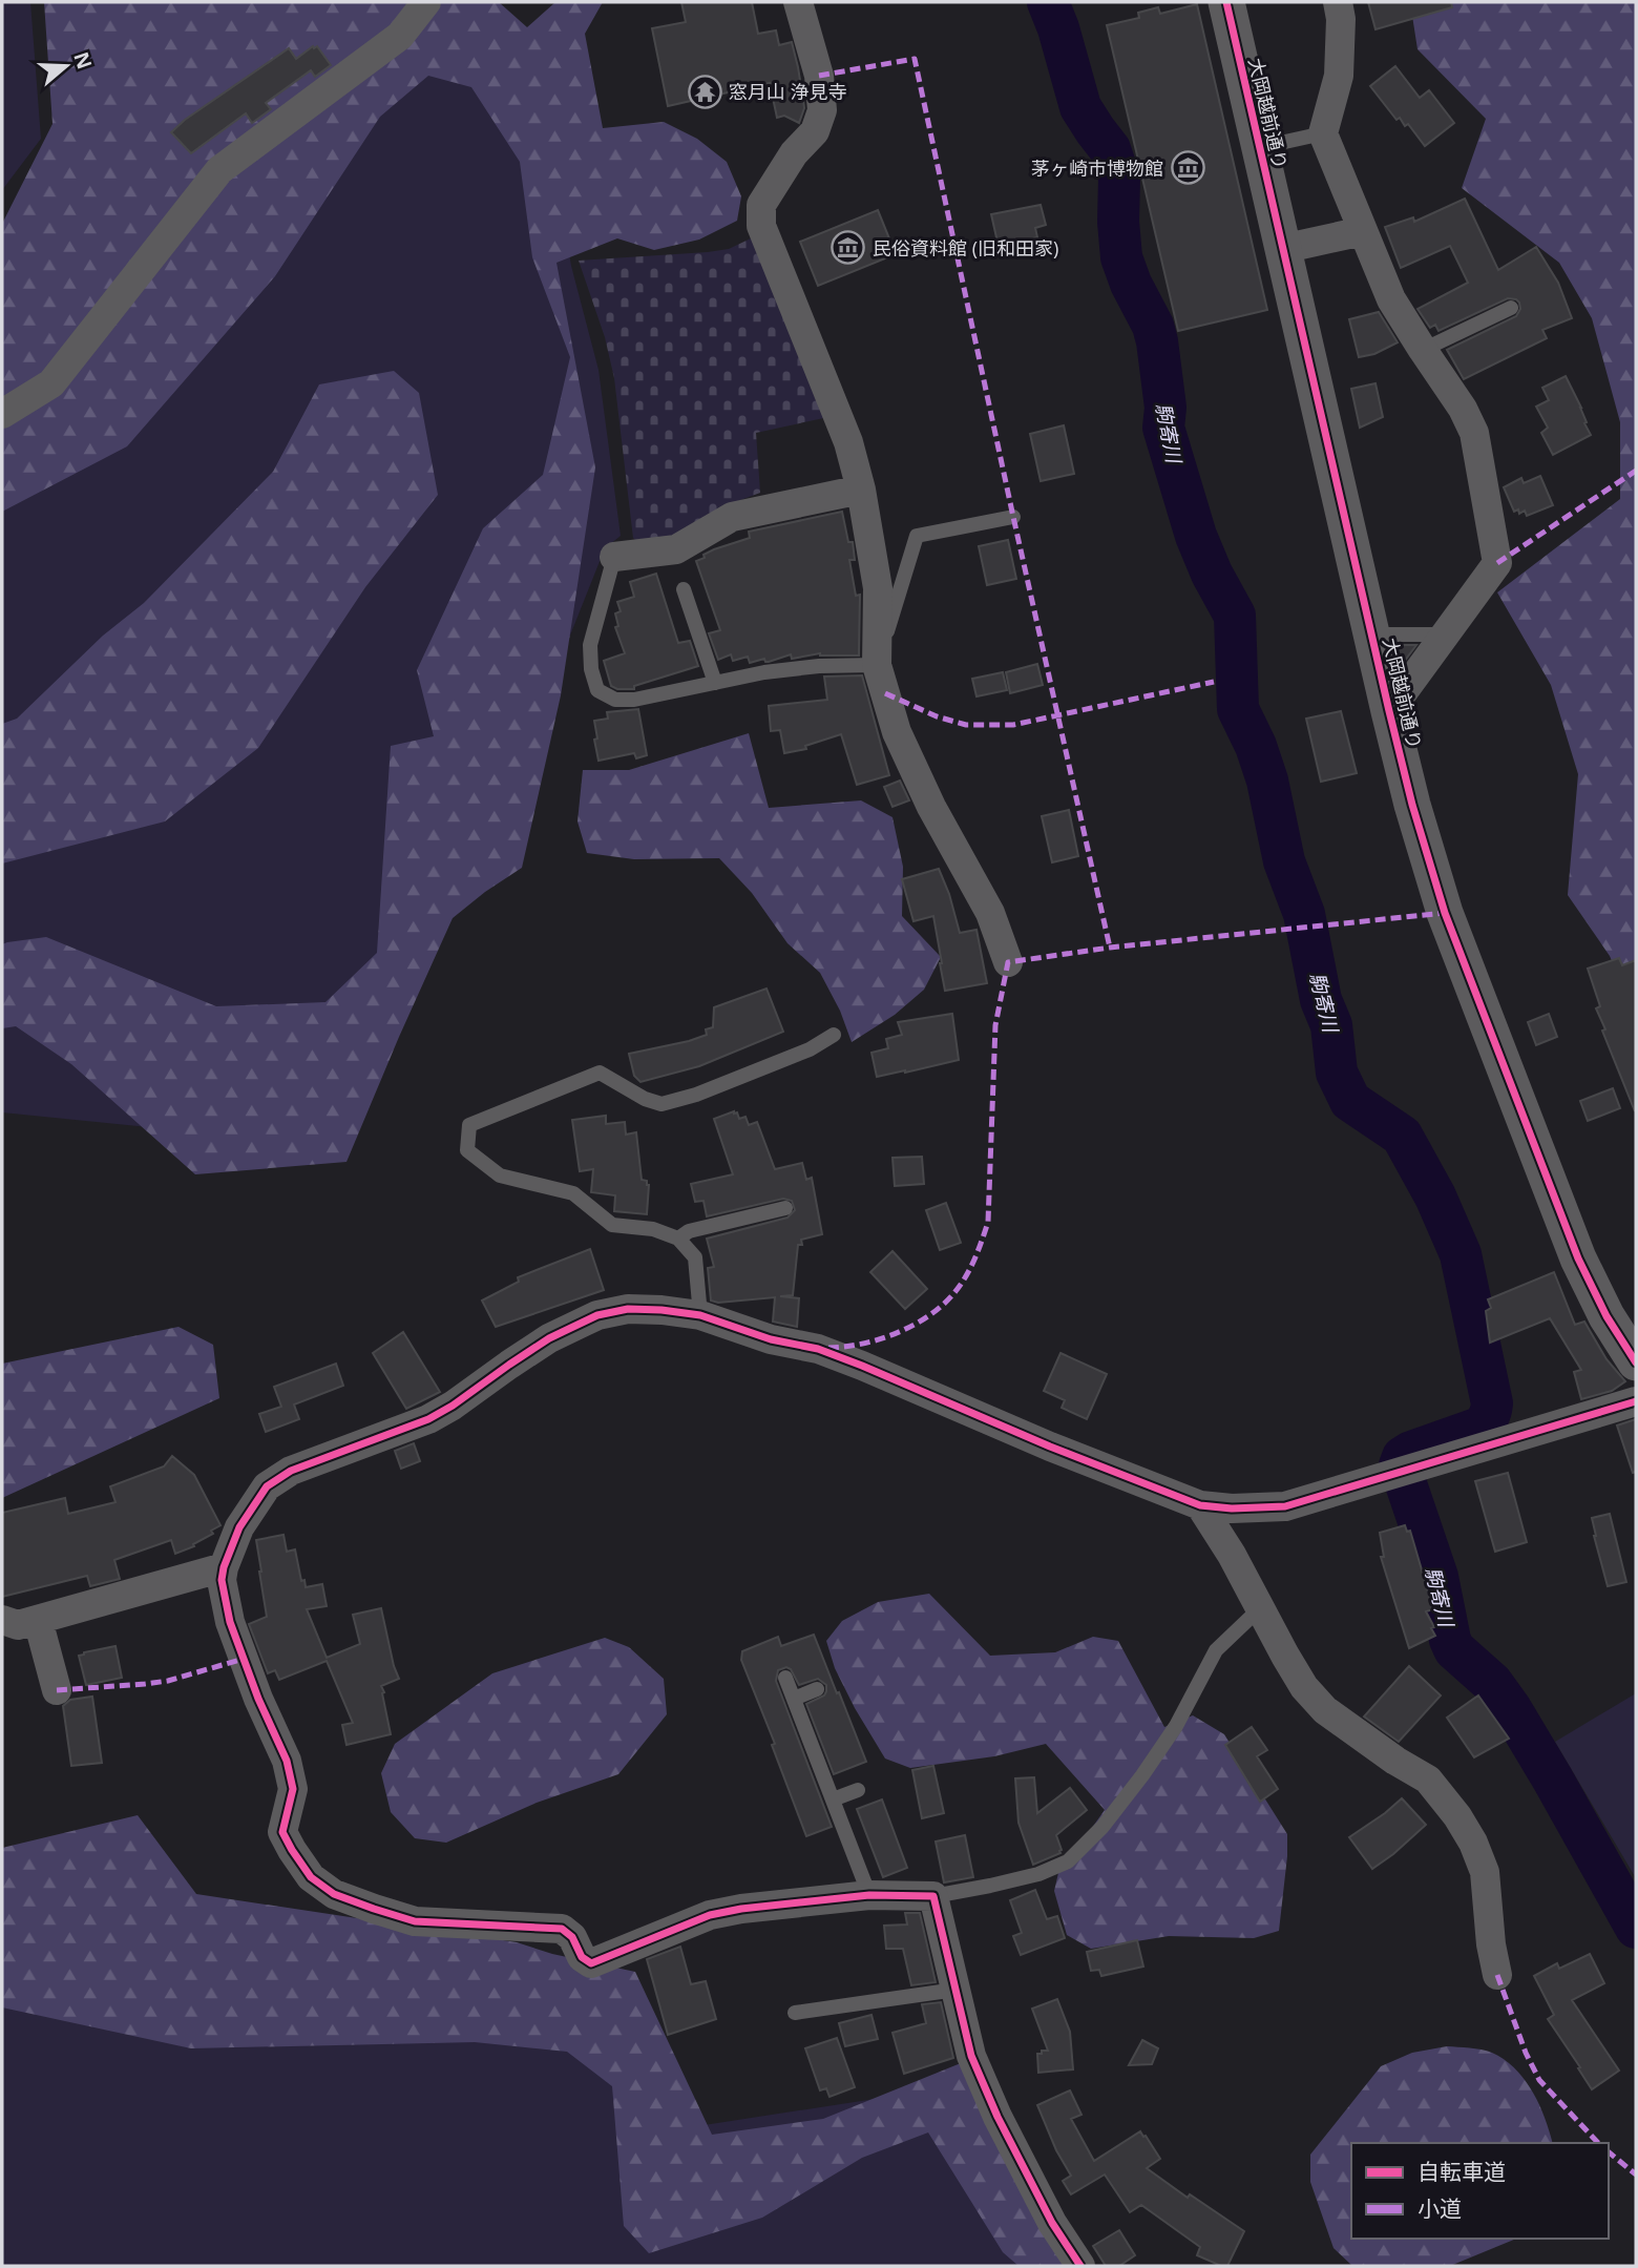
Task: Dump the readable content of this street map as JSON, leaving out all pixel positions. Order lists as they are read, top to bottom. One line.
{"streets":{"street":["大岡越前通り"]},"water":["駒寄川"],"places":{"temple":["窓月山 浄見寺"],"museum":["茅ヶ崎市博物館","民俗資料館 (旧和田家)"]},"legend":["自転車道","小道"],"north":"right"}
